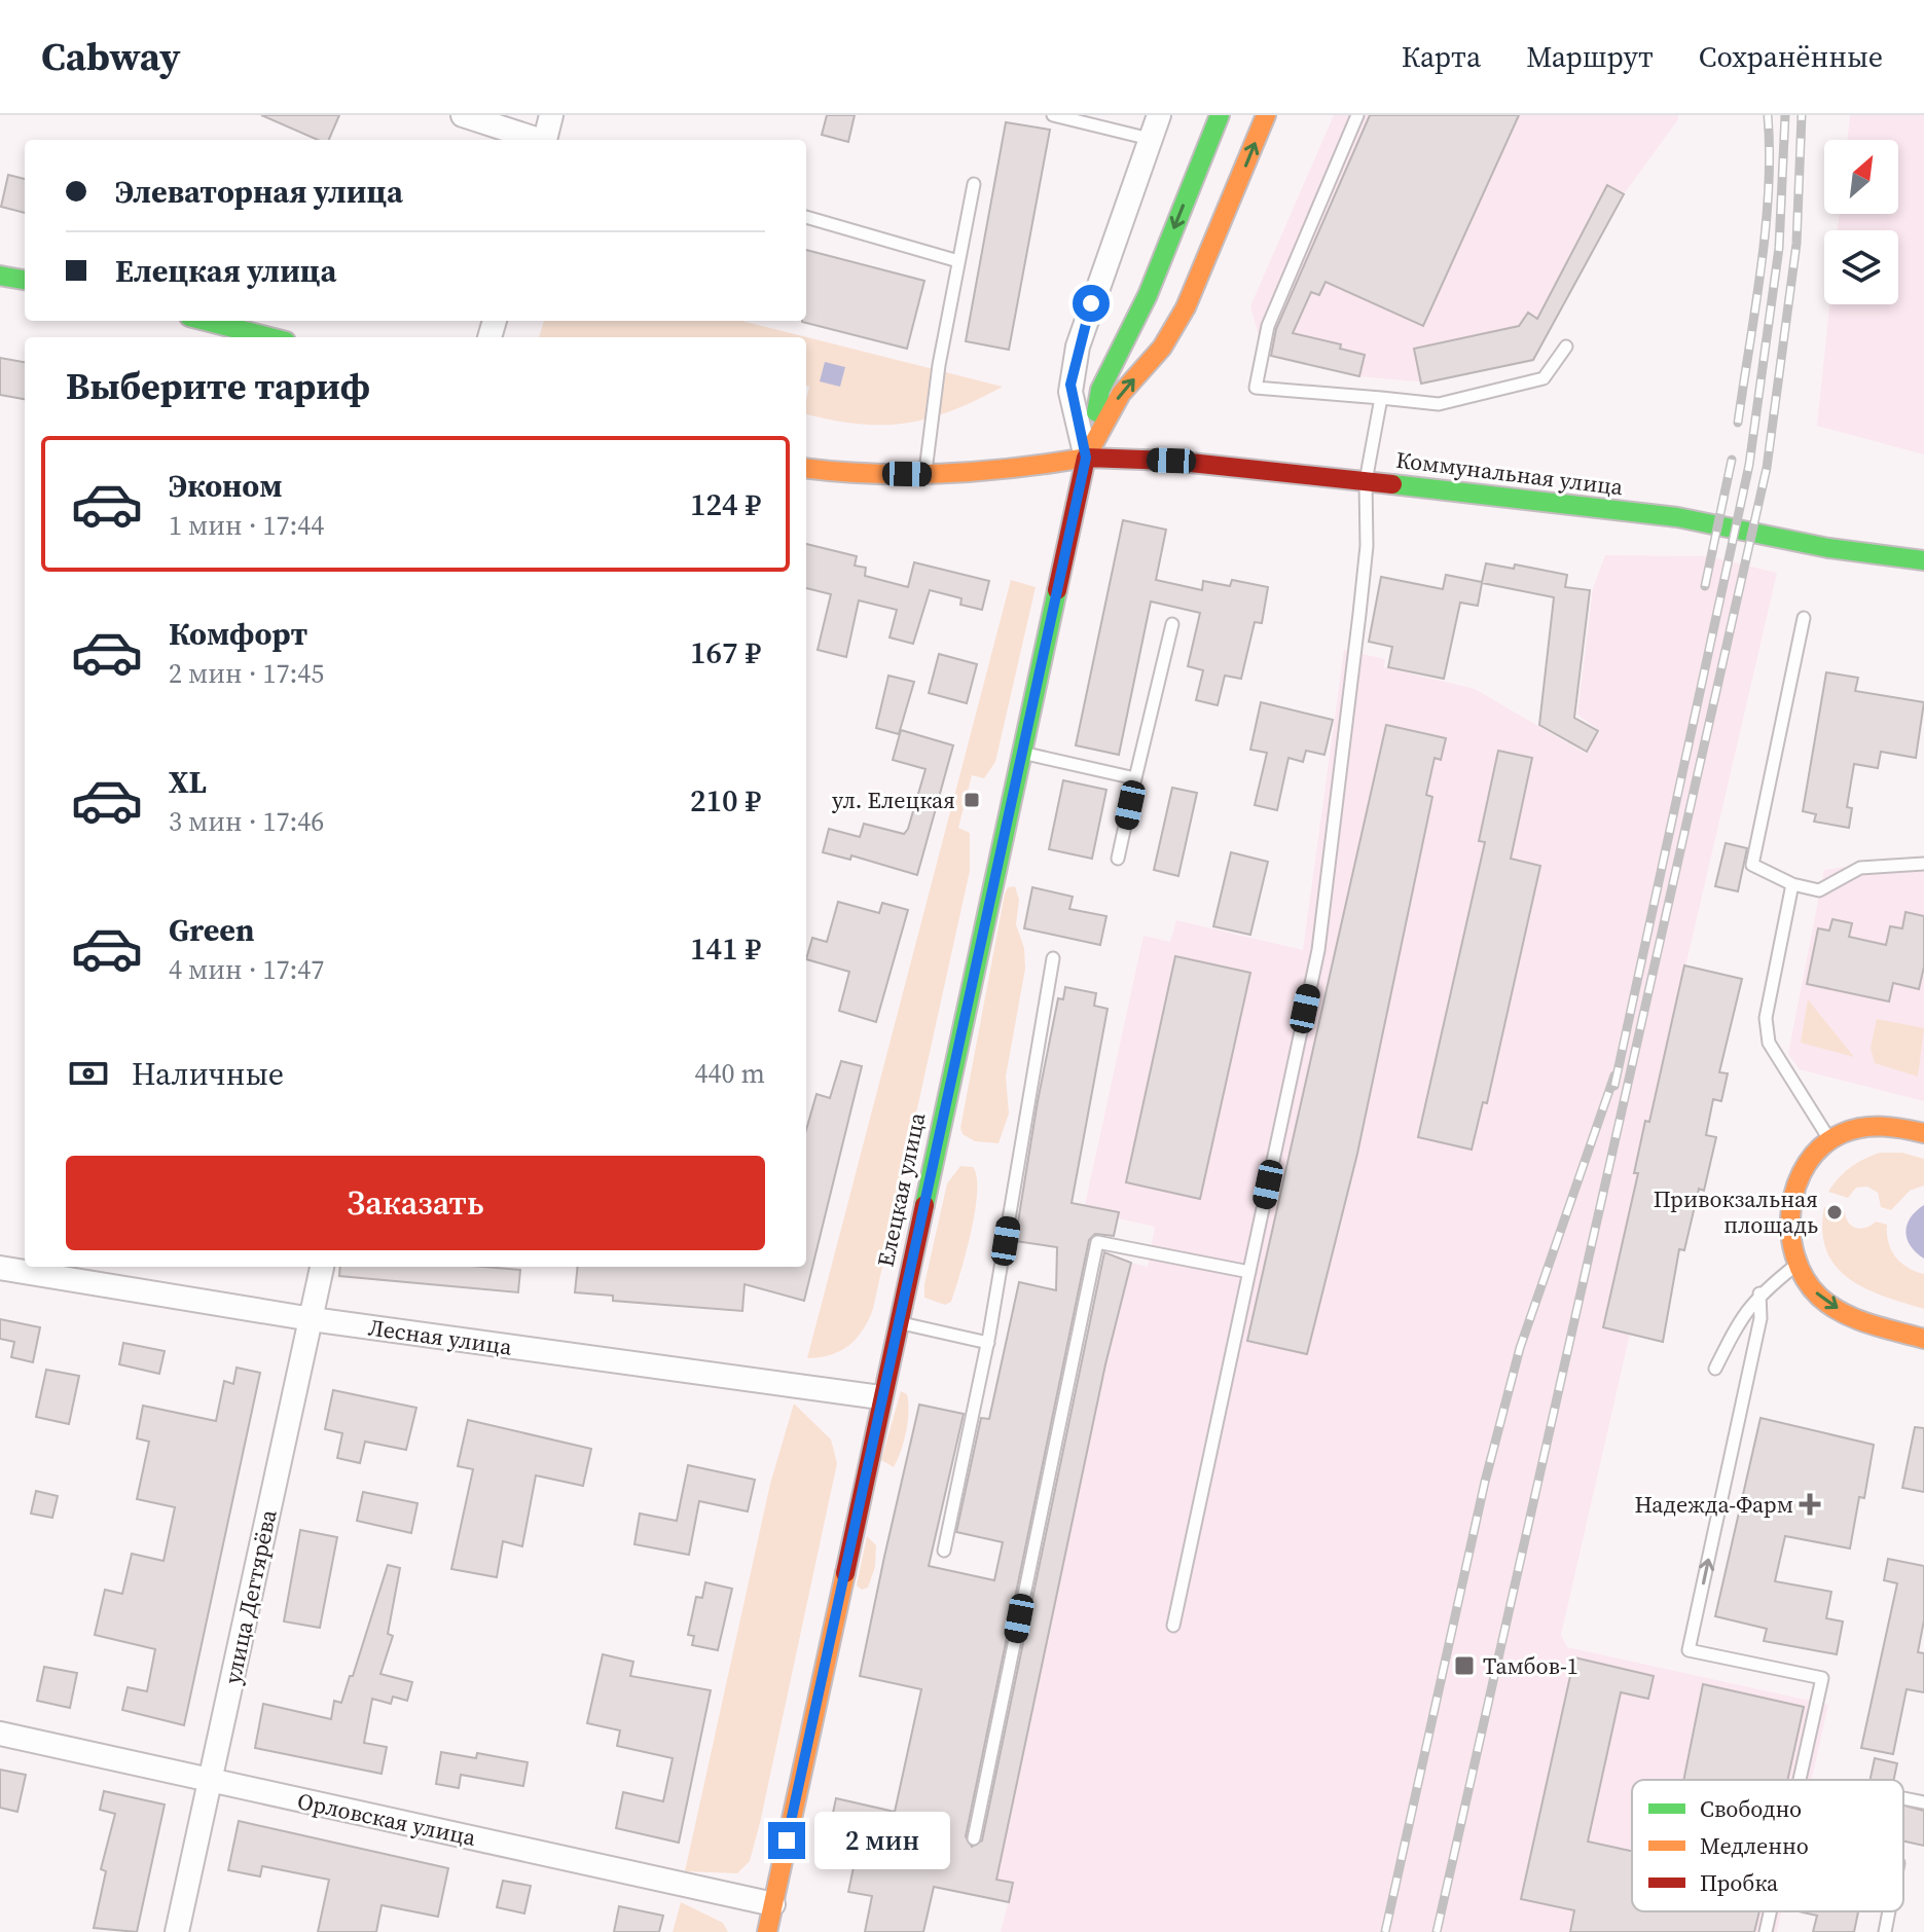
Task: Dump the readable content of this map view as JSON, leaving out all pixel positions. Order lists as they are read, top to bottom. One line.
{"streets":{"main road":["Коммунальная улица","Елецкая улица"],"street":["Лесная улица","улица Дегтярёва","Орловская улица"]},"crossings":[["Коммунальная улица","Елецкая улица"],["Елецкая улица","Лесная улица"],["Елецкая улица","Орловская улица"],["Лесная улица","улица Дегтярёва"],["улица Дегтярёва","Орловская улица"]],"places":{"transit":["ул. Елецкая","Тамбов-1"],"other":["Привокзальная площадь"],"health":["Надежда-Фарм"]},"legend":["Свободно","Медленно","Пробка"],"north":"top right","page":{"header":"Cabway","nav":["Карта","Маршрут","Сохранённые"],"banner":["Элеваторная улица","Елецкая улица"],"heading":"Выберите тариф","list":[{"name":"Эконом","note":"1 мин · 17:44","value":"124 ₽"},{"name":"Комфорт","note":"2 мин · 17:45","value":"167 ₽"},{"name":"XL","note":"3 мин · 17:46","value":"210 ₽"},{"name":"Green","note":"4 мин · 17:47","value":"141 ₽"}],"pay":["Наличные","440 m"],"buttons":"Заказать","bubble":"2 мин"}}
